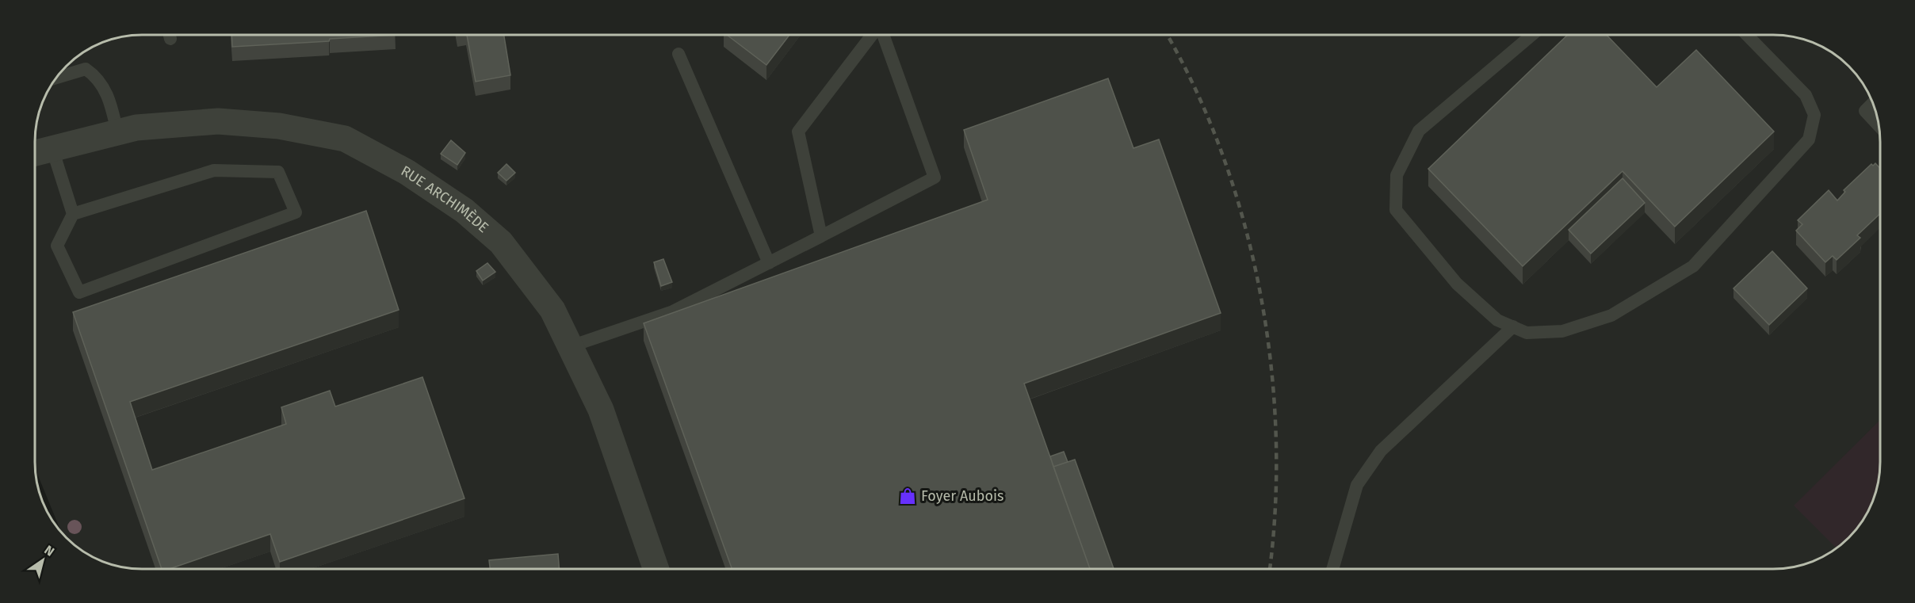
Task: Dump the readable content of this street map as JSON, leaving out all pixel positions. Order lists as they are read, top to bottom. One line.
{"streets":{"street":["RUE ARCHIMÈDE"]},"places":{"shop":["Foyer Aubois"]},"north":"top right"}
